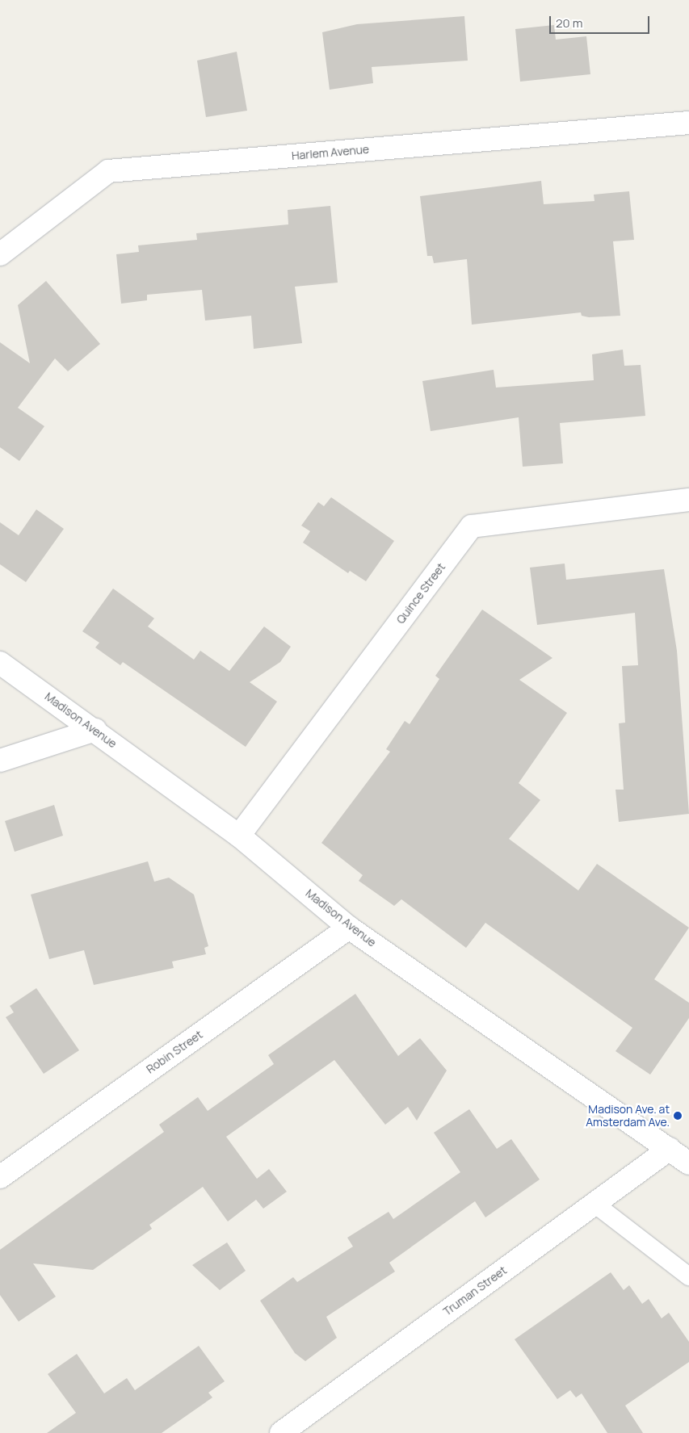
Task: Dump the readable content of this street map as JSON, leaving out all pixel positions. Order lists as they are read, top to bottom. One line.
{"streets":{"street":["Harlem Avenue","Quince Street","Madison Avenue","Robin Street","Truman Street"]},"crossings":[["Quince Street","Madison Avenue"],["Madison Avenue","Robin Street"],["Madison Avenue","Truman Street"]],"places":["Madison Ave. at Amsterdam Ave."],"scale_bar":"20 m"}
